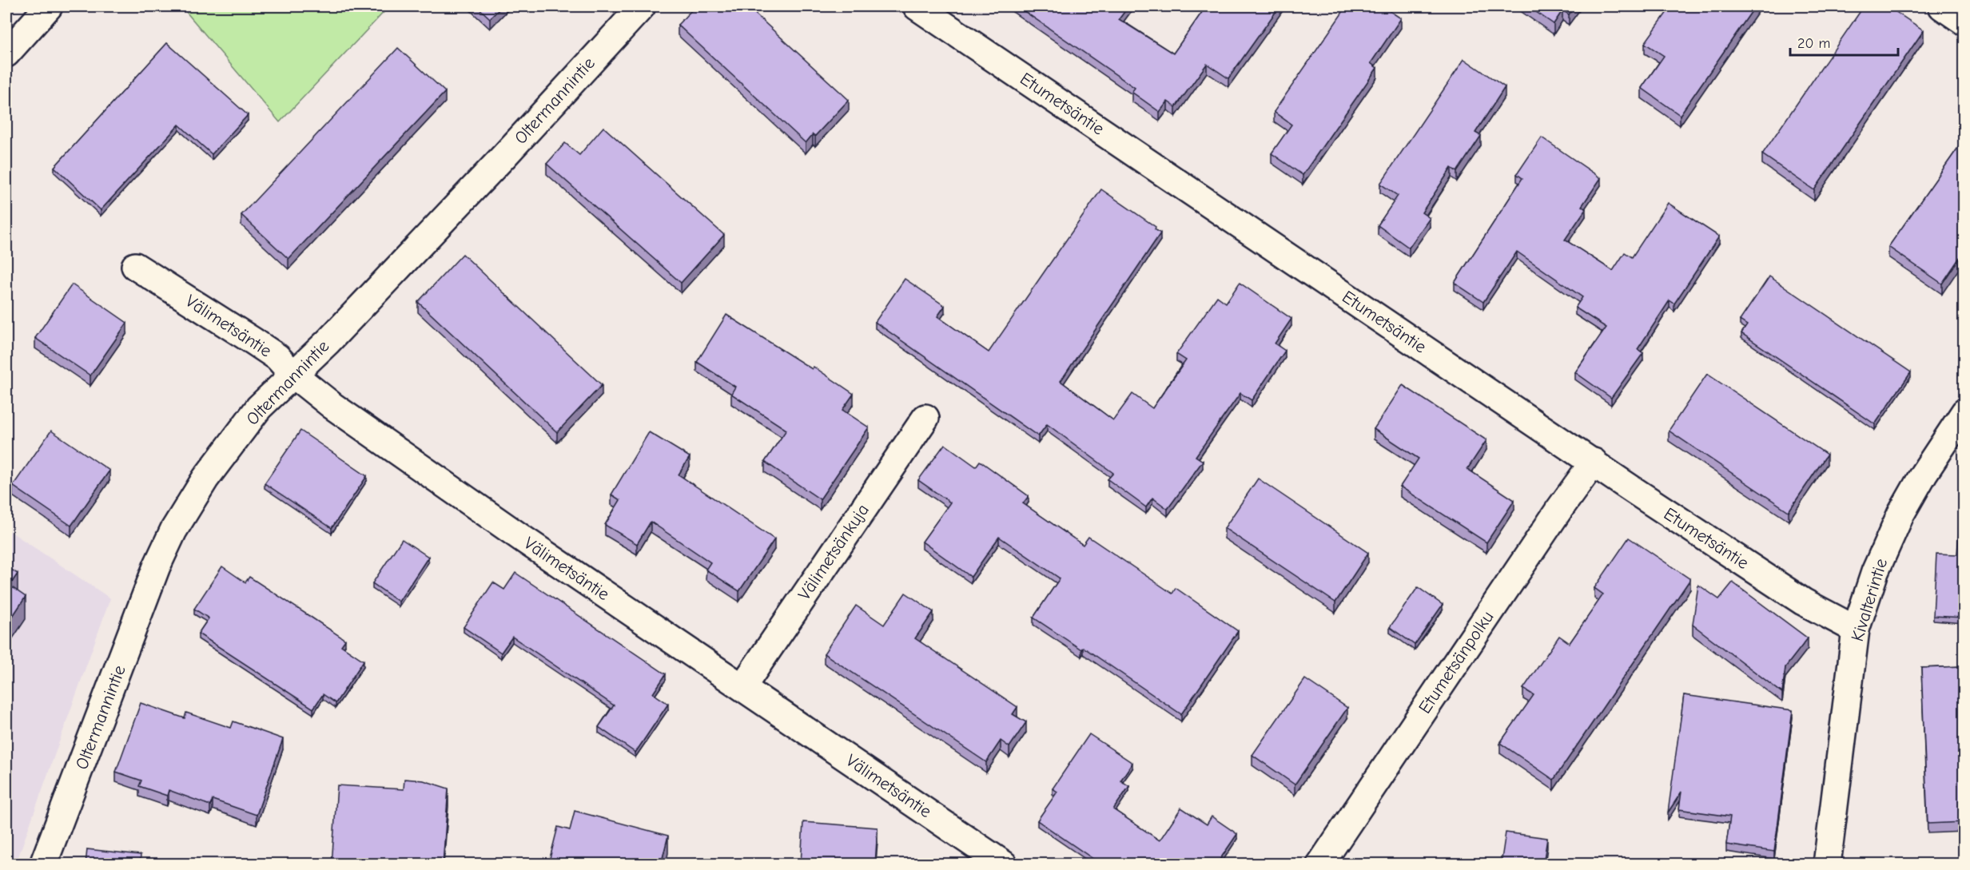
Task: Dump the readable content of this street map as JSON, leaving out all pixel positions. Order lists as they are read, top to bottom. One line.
{"streets":{"main road":["Oltermannintie","Etumetsäntie","Välimetsäntie","Välimetsänkuja","Kivalterintie","Etumetsänpolku"]},"crossings":[["Oltermannintie","Välimetsäntie"],["Etumetsäntie","Kivalterintie"],["Etumetsäntie","Etumetsänpolku"],["Välimetsäntie","Välimetsänkuja"]],"scale_bar":"20 m"}
